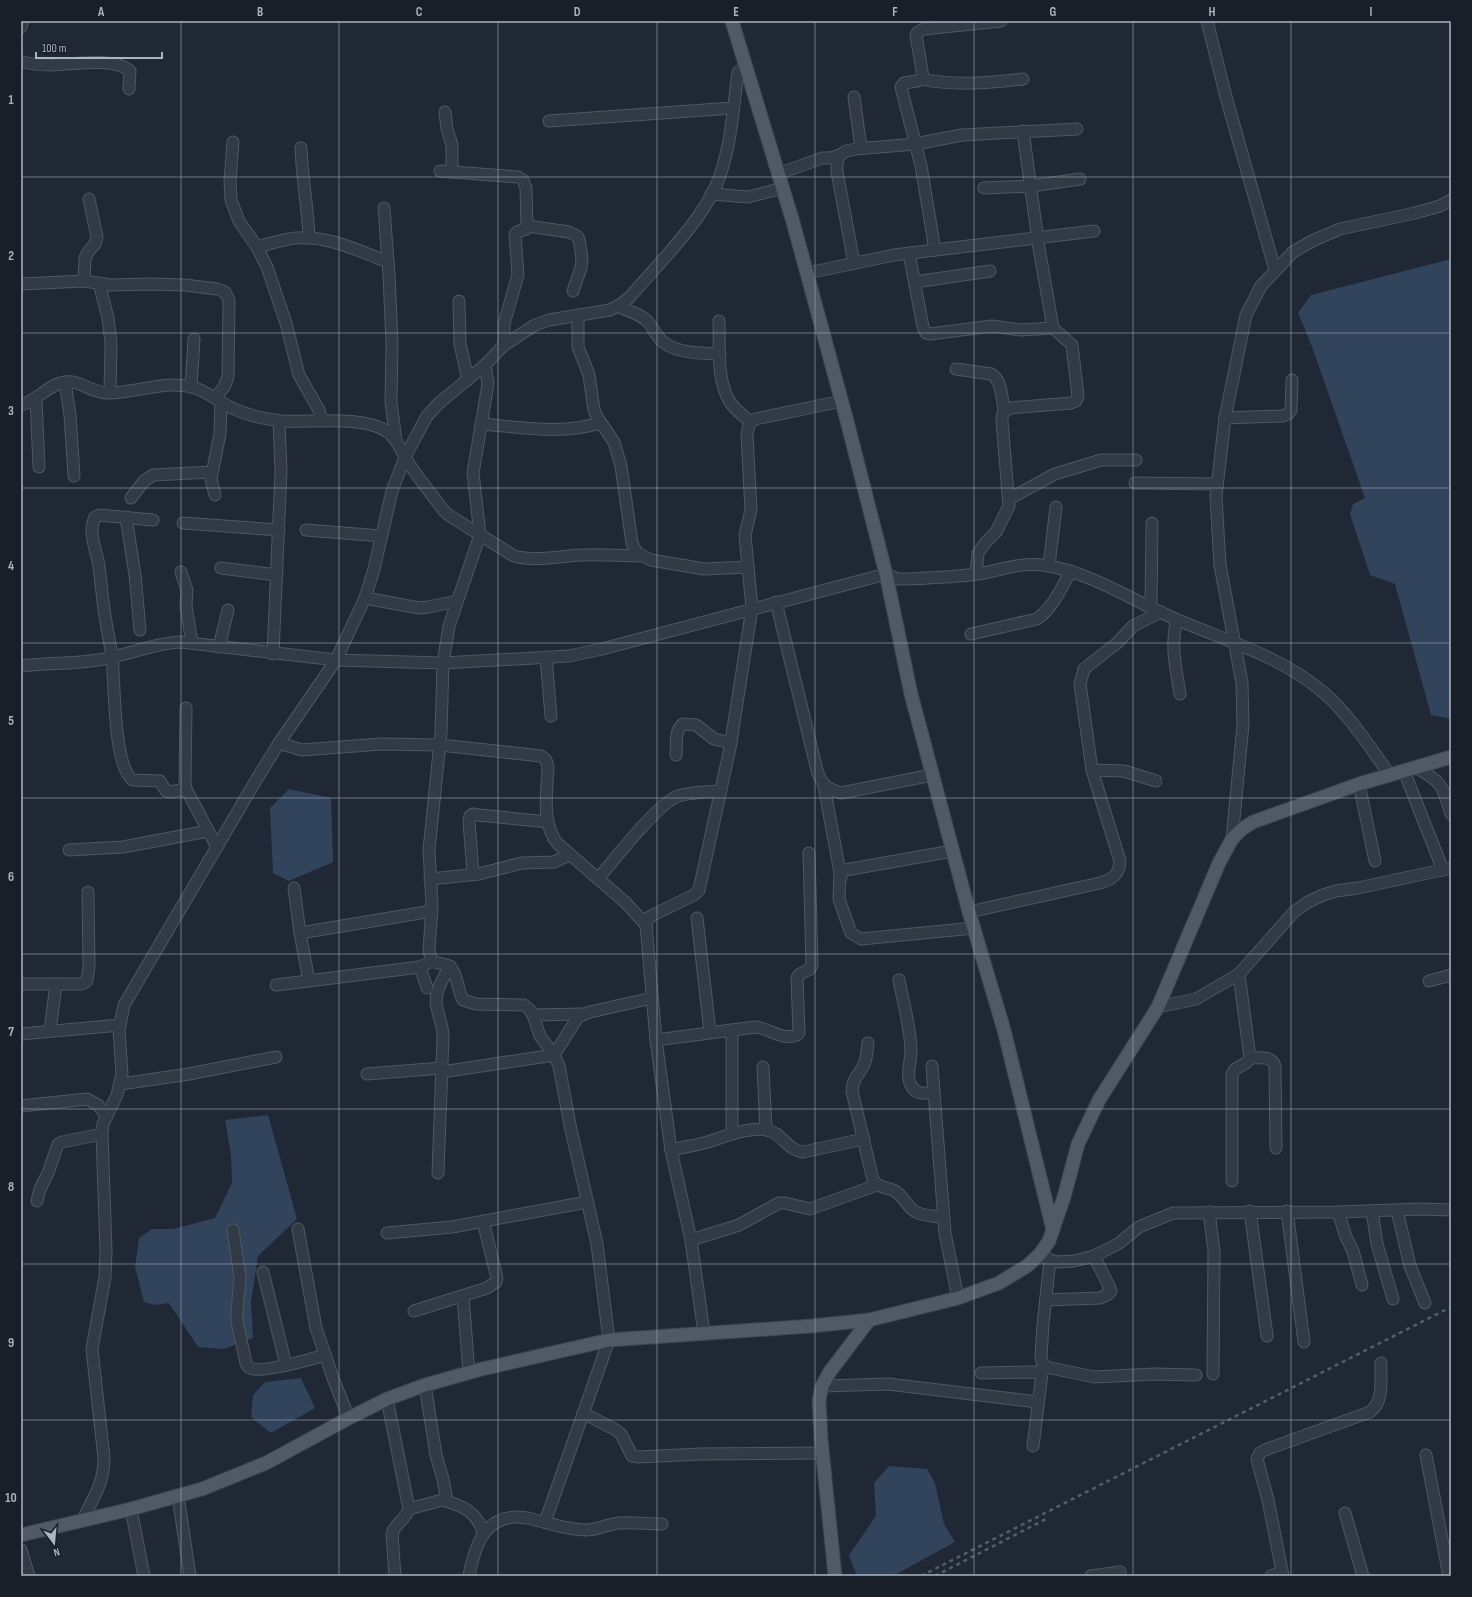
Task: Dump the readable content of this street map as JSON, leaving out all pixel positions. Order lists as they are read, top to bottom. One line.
{"scale_bar":"100 m","north":"bottom","grid":{"columns":["A","B","C","D","E","F","G","H","I"],"rows":["1","2","3","4","5","6","7","8","9","10"]}}
